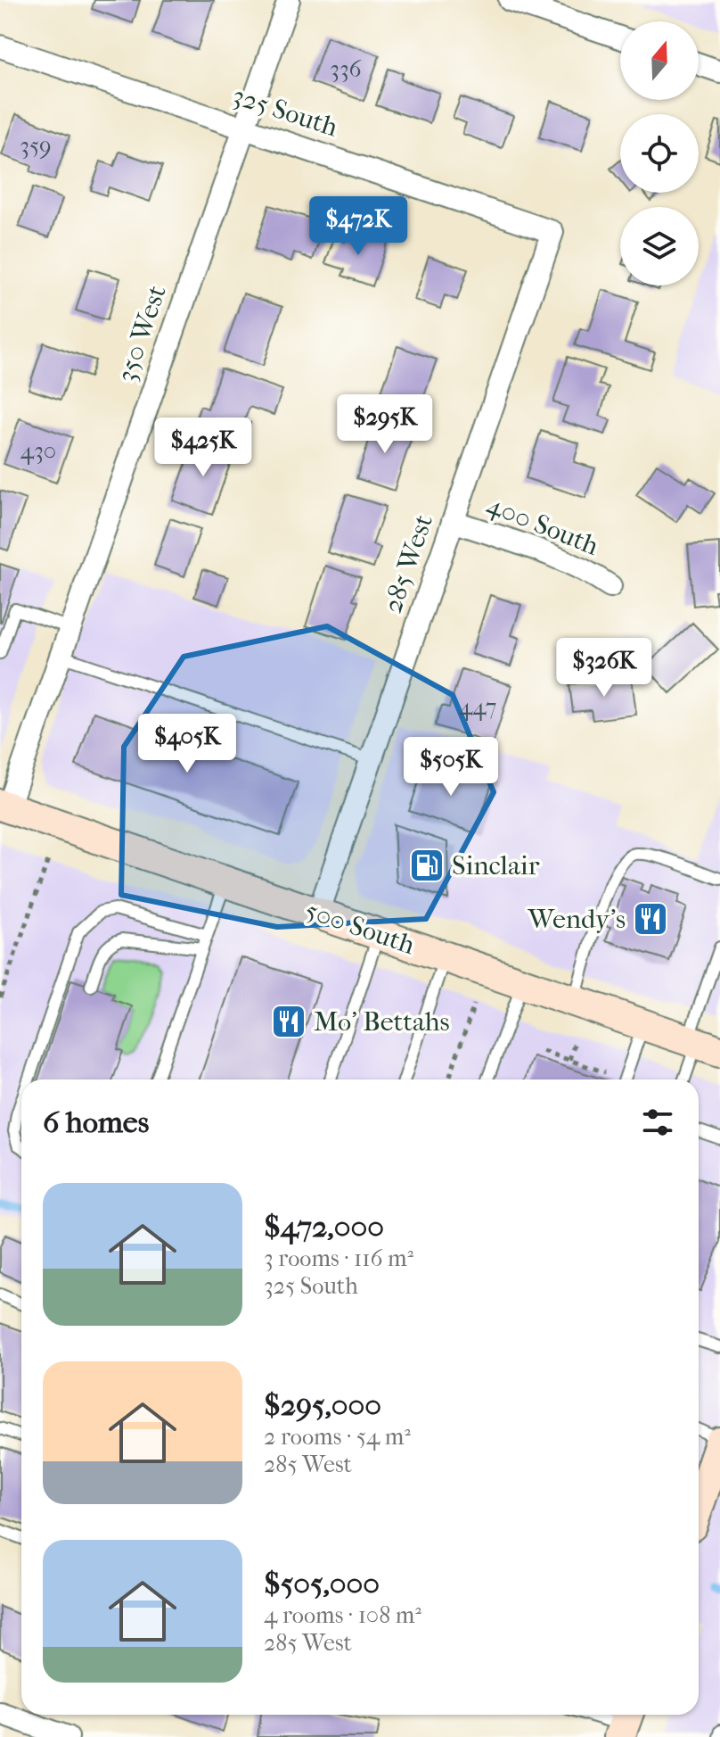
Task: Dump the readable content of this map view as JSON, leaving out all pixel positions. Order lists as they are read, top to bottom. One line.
{"streets":{"main road":["500 South"],"street":["325 South","350 West","400 South","285 West"]},"crossings":[["325 South","350 West"],["325 South","285 West"],["350 West","500 South"],["400 South","285 West"],["285 West","500 South"]],"places":{"fuel station":["Sinclair"],"restaurant":["Wendy's","Mo' Bettahs"]},"house_numbers":["336","359","430","447"],"north":"top","page":{"price":["$472K","$295K","$425K","$326K","$405K","$505K"],"heading":"6 homes","list":[{"name":"$472,000","note":"3 rooms · 116 m² · 325 South"},{"name":"$295,000","note":"2 rooms · 54 m² · 285 West"},{"name":"$505,000","note":"4 rooms · 108 m² · 285 West"}]}}
